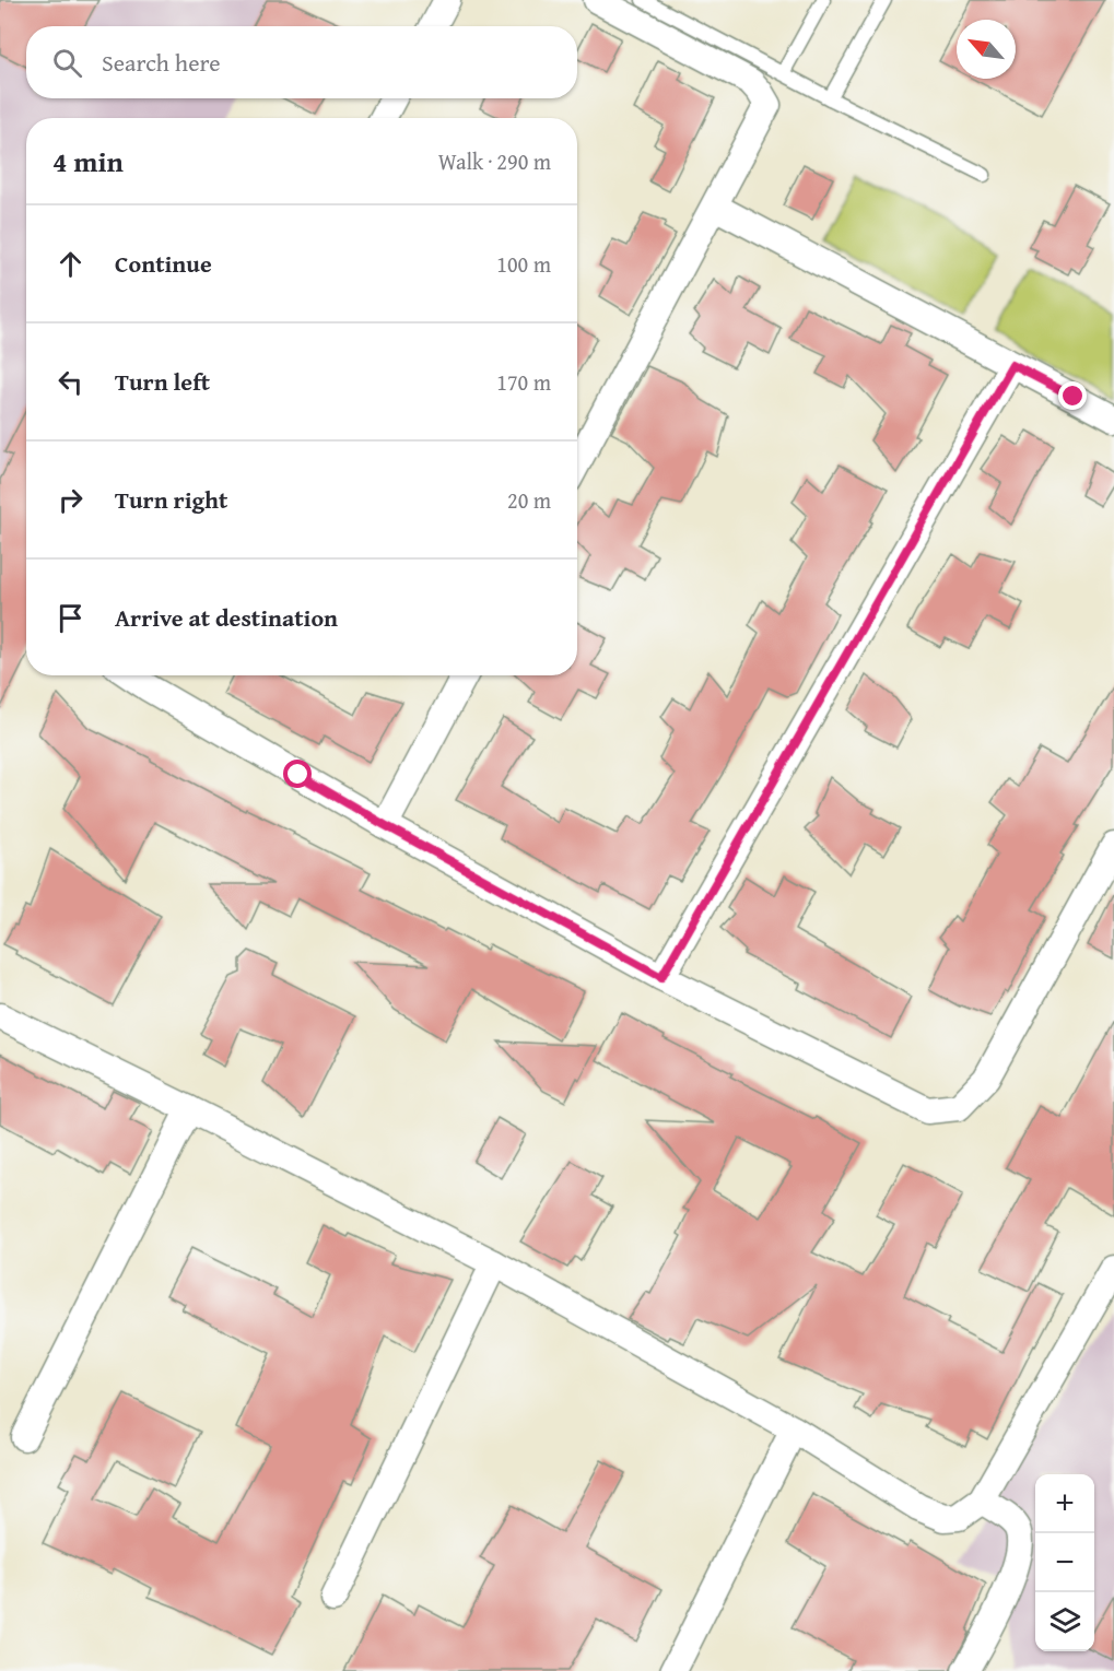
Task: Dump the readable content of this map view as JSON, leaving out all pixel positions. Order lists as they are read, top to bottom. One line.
{"north":"top left","page":{"search":"Search here","heading":["4 min","Walk · 290 m"],"list":[["Continue","100 m"],["Turn left","170 m"],["Turn right","20 m"],"Arrive at destination"],"map_buttons":["+","−"]}}
